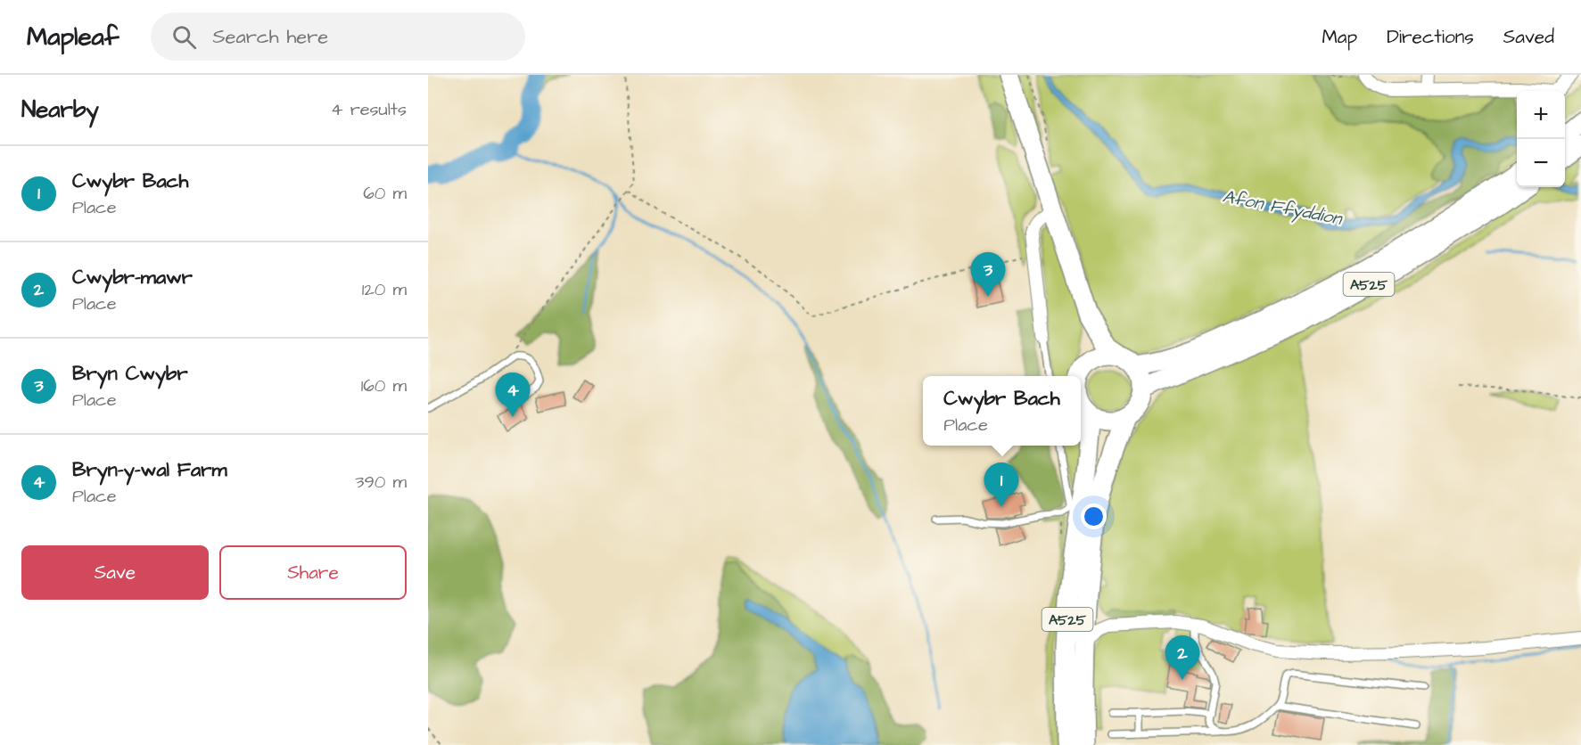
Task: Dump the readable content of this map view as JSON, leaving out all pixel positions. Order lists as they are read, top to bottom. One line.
{"streets":{"main road":["A525"]},"water":["Afon Ffyddion"],"page":{"header":"Mapleaf","search":"Search here","nav":["Map","Directions","Saved"],"heading":["Nearby","4 results"],"map_buttons":["+","−"],"list":[{"mark":"1","name":"Cwybr Bach","note":"Place","value":"60 m"},{"mark":"2","name":"Cwybr-mawr","note":"Place","value":"120 m"},{"mark":"3","name":"Bryn Cwybr","note":"Place","value":"160 m"},{"mark":"4","name":"Bryn-y-wal Farm","note":"Place","value":"390 m"}],"pins":["3","4","1","2"],"popup":["Cwybr Bach","Place"],"buttons":["Save","Share"]}}
